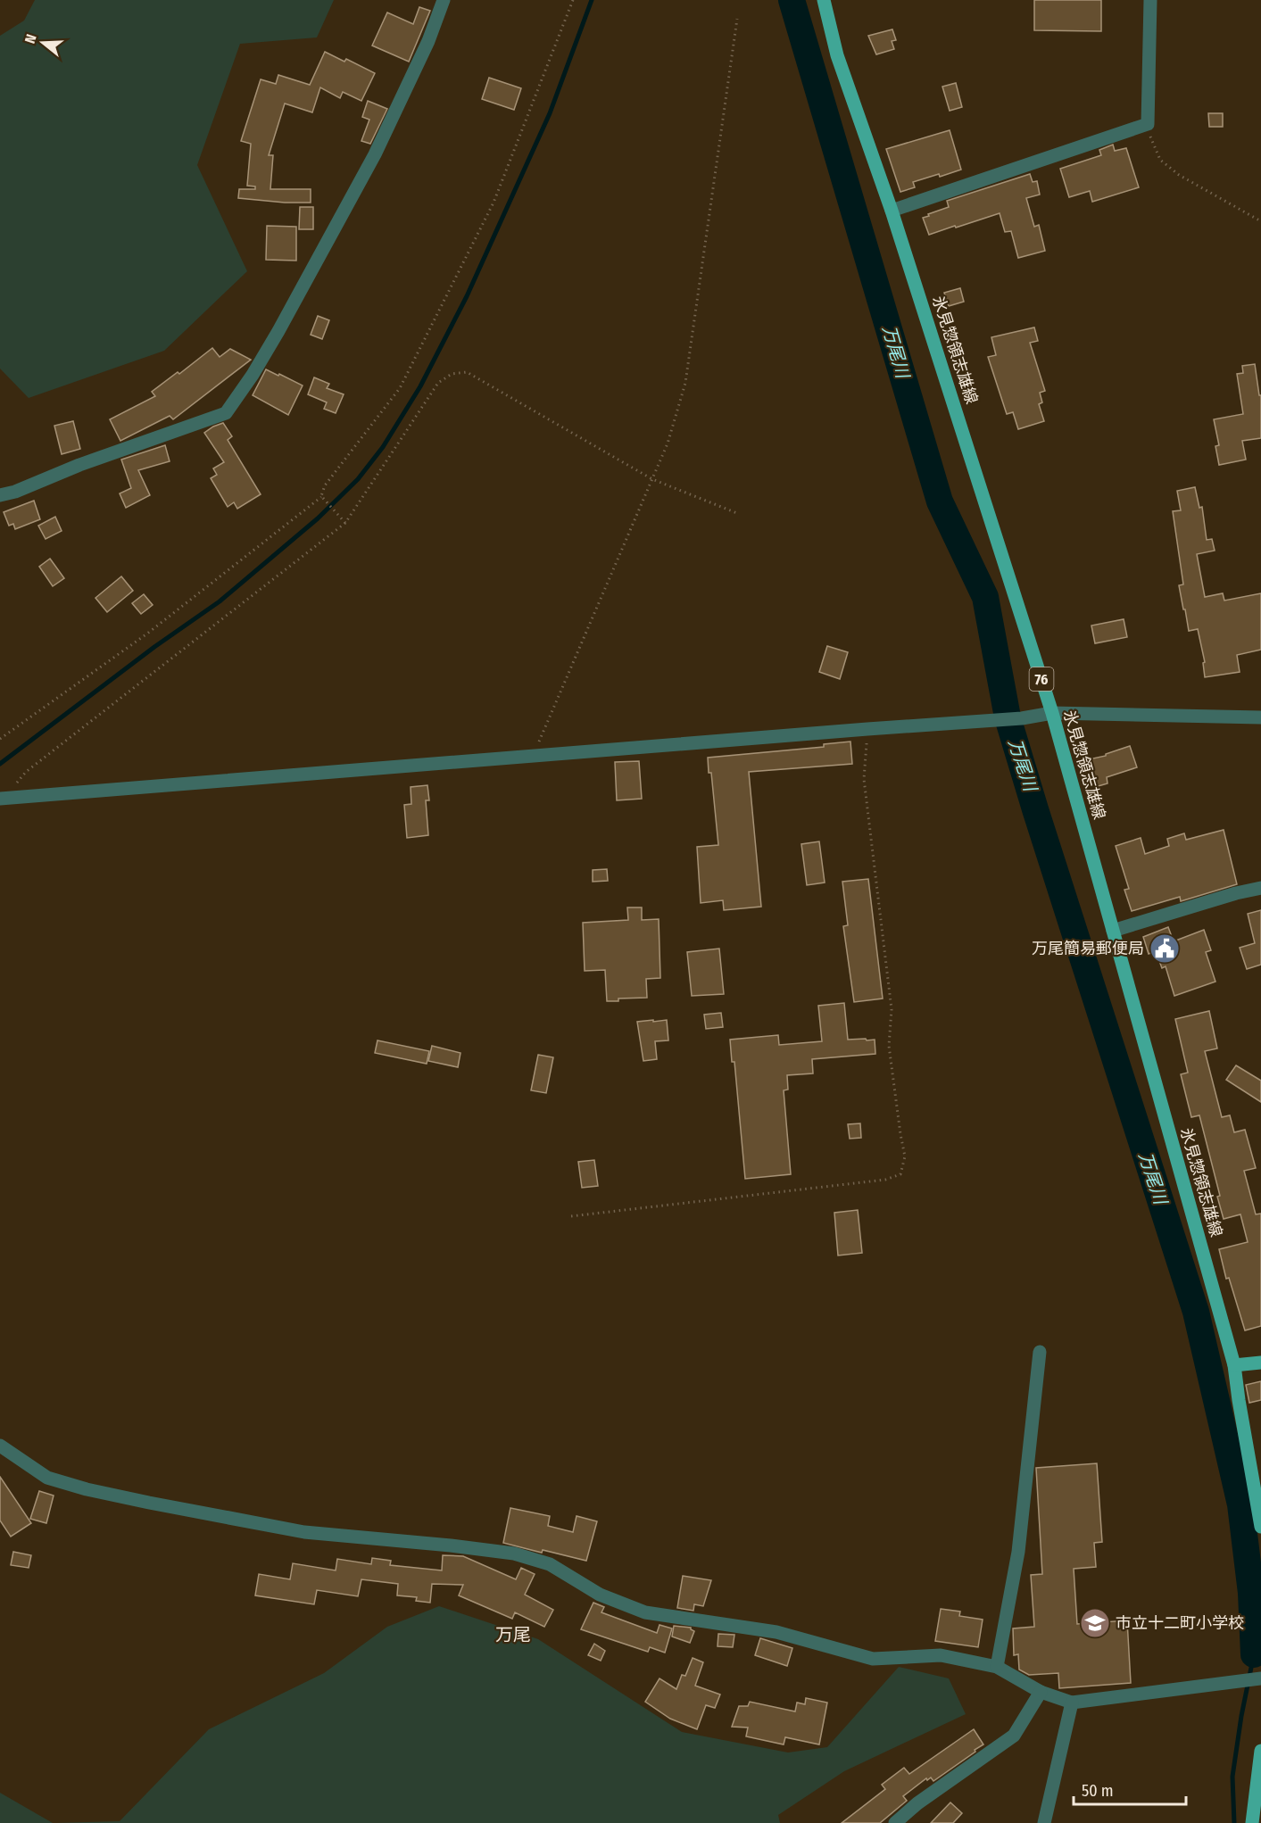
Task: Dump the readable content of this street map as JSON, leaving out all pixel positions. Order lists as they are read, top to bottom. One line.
{"streets":{"main road":["氷見惣領志雄線","76"]},"districts":["万尾"],"water":["万尾川"],"places":{"public building":["万尾簡易郵便局"],"school or university":["市立十二町小学校"]},"scale_bar":"50 m","north":"left"}
